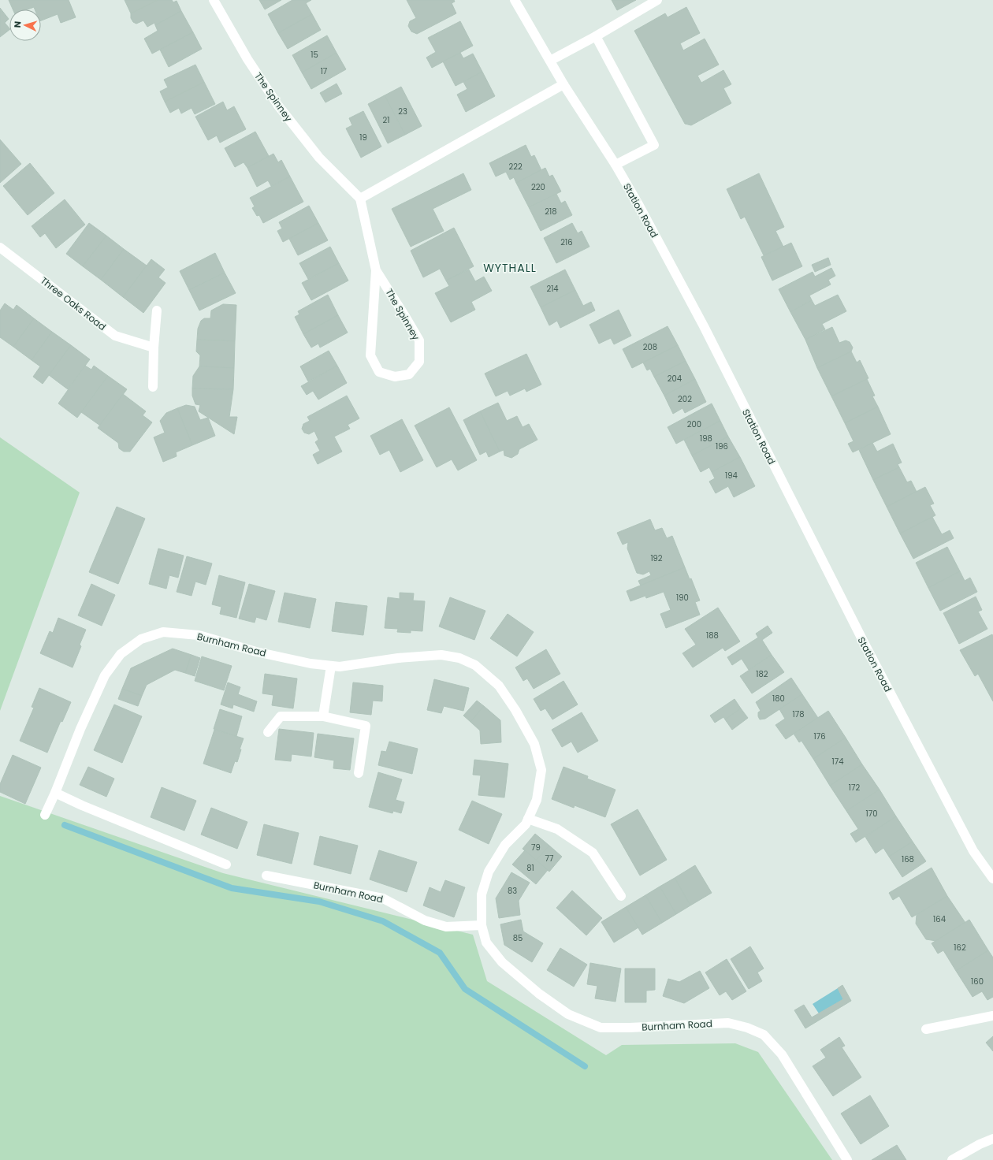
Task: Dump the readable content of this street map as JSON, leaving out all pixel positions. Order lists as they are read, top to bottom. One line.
{"streets":{"street":["The Spinney","Station Road","Three Oaks Road","Burnham Road"]},"districts":["WYTHALL"],"house_numbers":["15","17","23","21","19","222","220","218","216","214","208","204","202","200","198","196","194","192","190","188","182","180","178","176","174","172","170","79","77","168","81","83","164","85","162","160"],"north":"left"}
